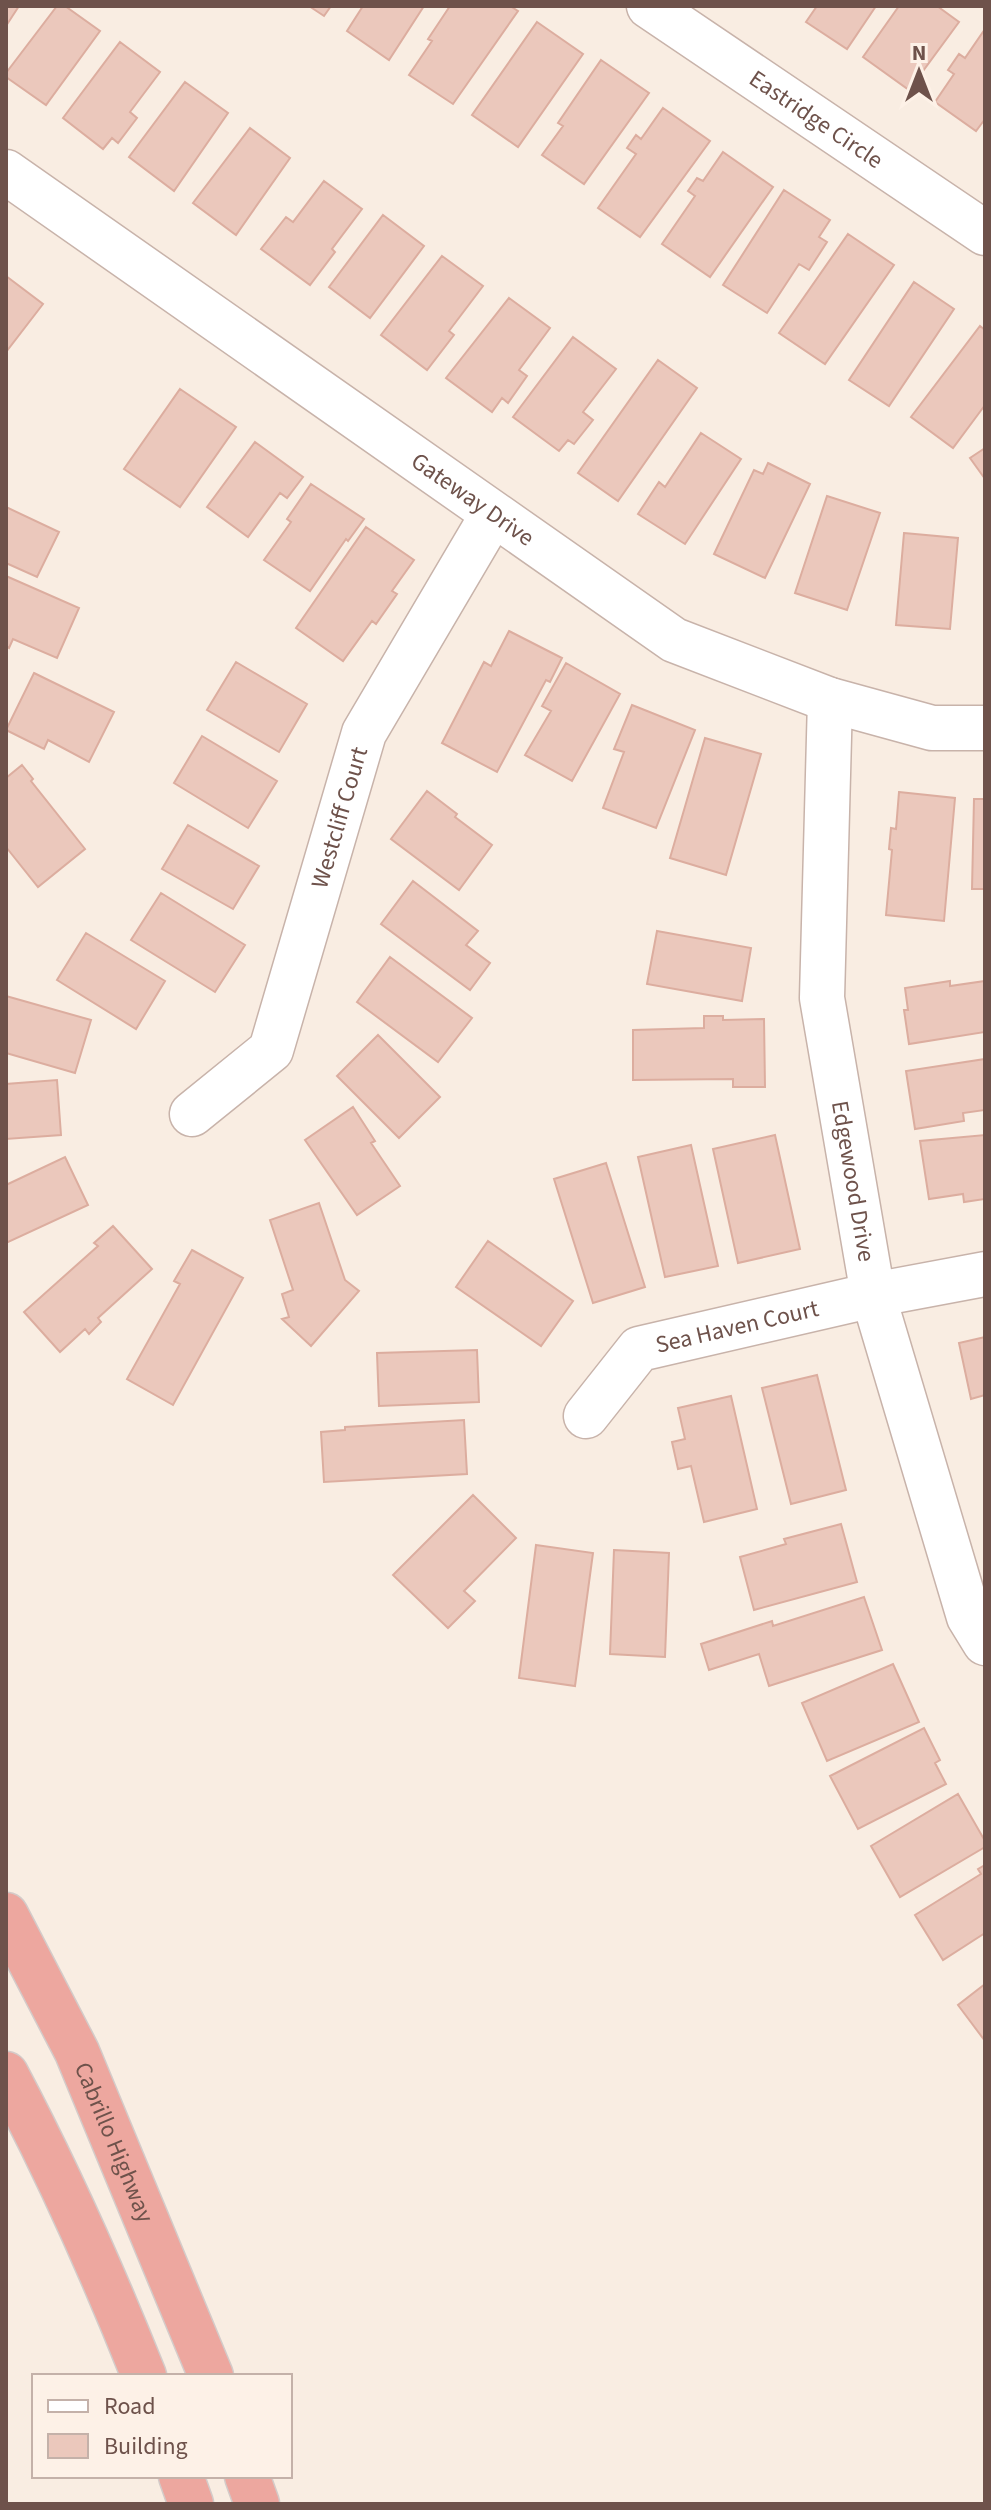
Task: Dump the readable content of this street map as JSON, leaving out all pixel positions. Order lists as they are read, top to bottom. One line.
{"streets":{"highway":["Cabrillo Highway"],"street":["Eastridge Circle","Gateway Drive","Westcliff Court","Edgewood Drive","Sea Haven Court"]},"crossings":[["Gateway Drive","Westcliff Court"],["Gateway Drive","Edgewood Drive"],["Edgewood Drive","Sea Haven Court"]],"legend":["Road","Building"],"north":"top"}
